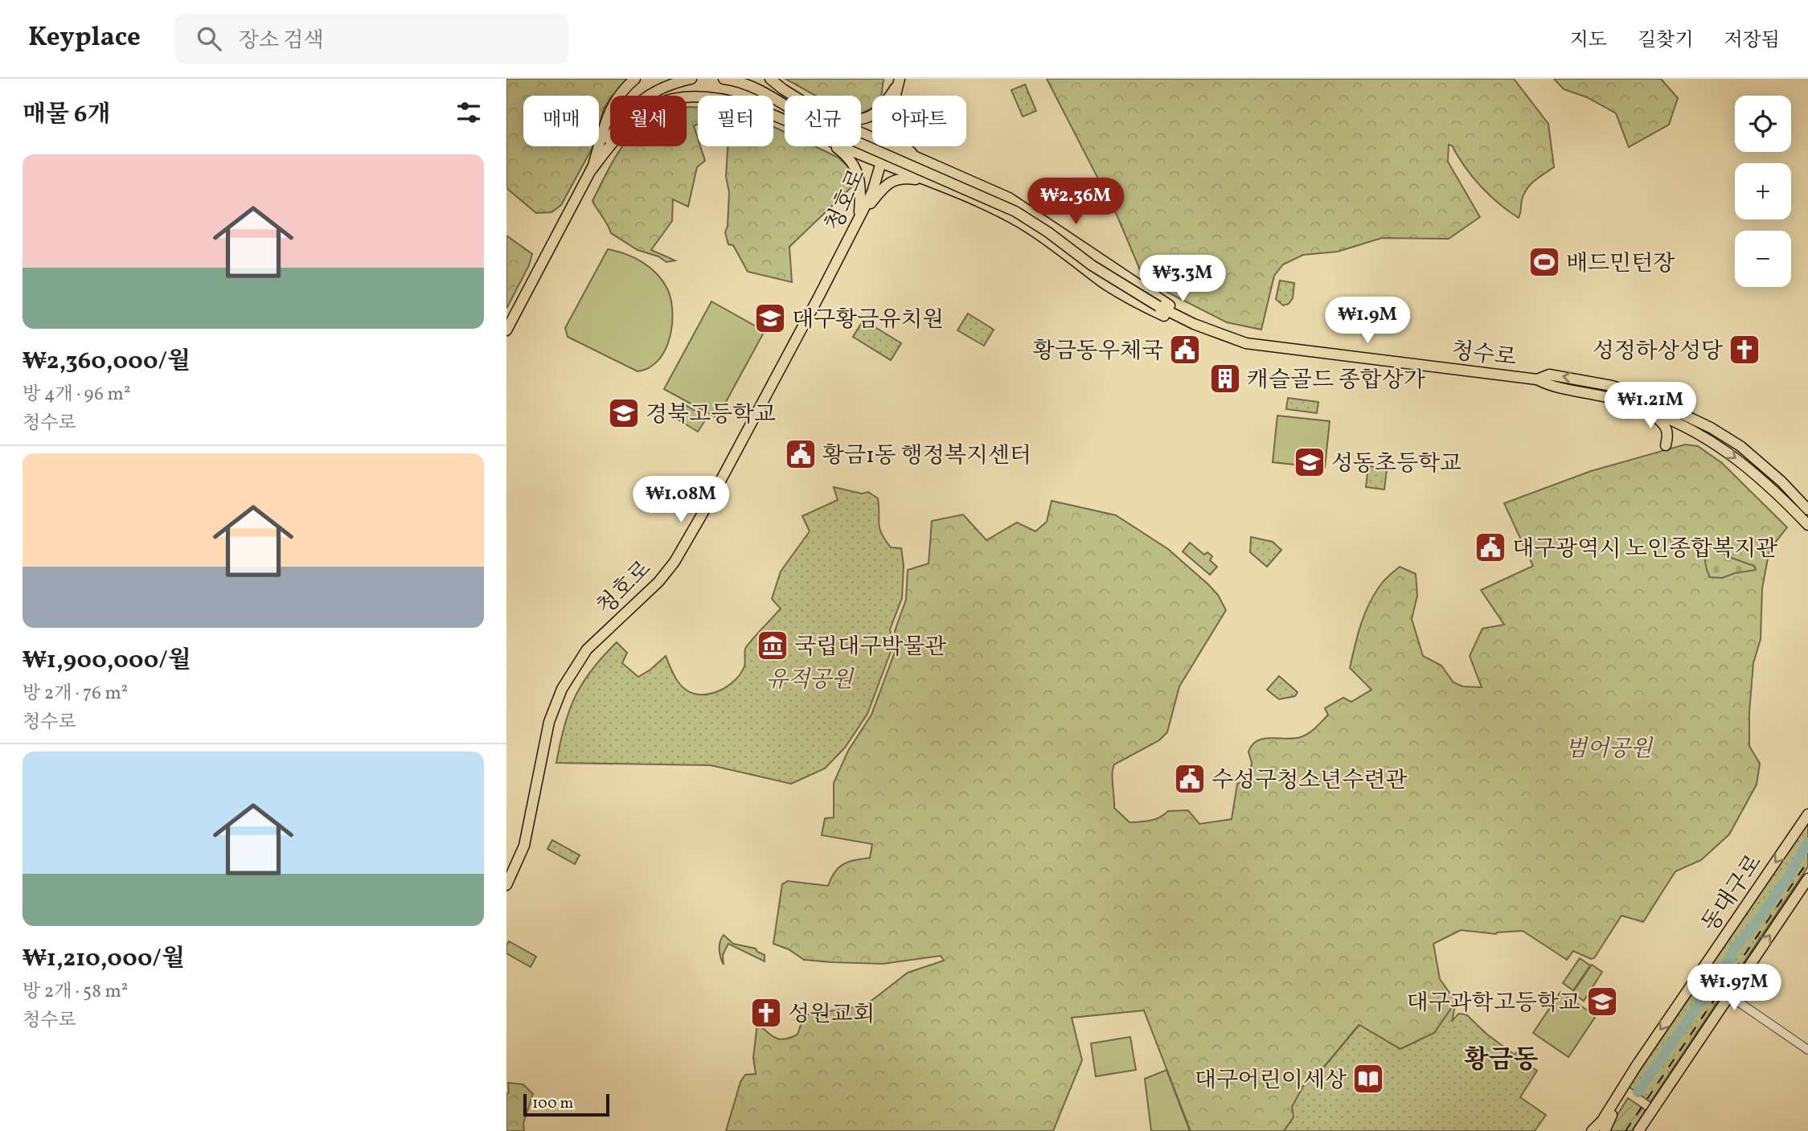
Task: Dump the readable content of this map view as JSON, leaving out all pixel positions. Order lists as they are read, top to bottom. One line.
{"streets":{"main road":["청호로","청수로","동대구로"]},"crossings":[["청호로","청수로"]],"districts":["황금동"],"parks":["유적공원","범어공원"],"places":{"sports":["배드민턴장"],"school or university":["대구황금유치원","경북고등학교","성동초등학교","대구과학고등학교"],"public building":["황금동우체국","황금1동 행정복지센터","대구광역시 노인종합복지관","수성구청소년수련관"],"church":["성정하상성당","성원교회"],"building":["캐슬골드 종합상가"],"museum":["국립대구박물관"],"library":["대구어린이세상"]},"scale_bar":"100 m","page":{"header":"Keyplace","search":"장소 검색","nav":["지도","길찾기","저장됨"],"heading":"매물 6개","map_buttons":["+","−"],"chip":["매매","월세","필터","신규","아파트"],"list":[{"name":"₩2,360,000/월","note":"방 4개 · 96 m² · 청수로"},{"name":"₩1,900,000/월","note":"방 2개 · 76 m² · 청수로"},{"name":"₩1,210,000/월","note":"방 2개 · 58 m² · 청수로"}],"price":["₩2.36M","₩3.3M","₩1.9M","₩1.21M","₩1.08M","₩1.97M"],"scale":"100 m"}}
